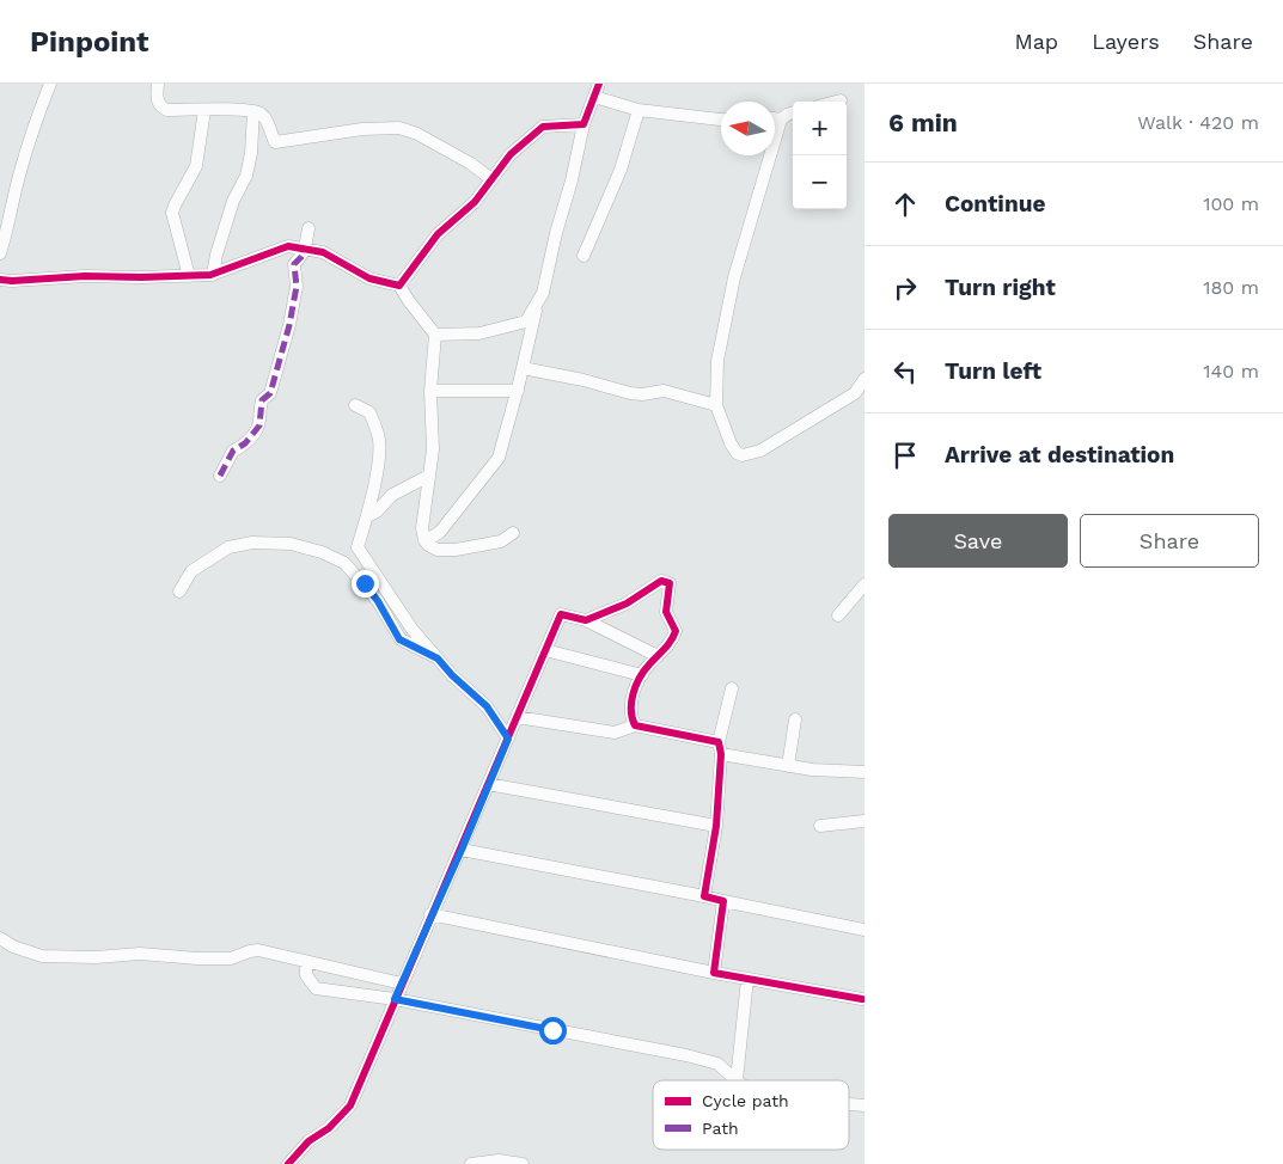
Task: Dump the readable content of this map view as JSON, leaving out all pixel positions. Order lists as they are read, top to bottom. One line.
{"legend":["Cycle path","Path"],"north":"left","page":{"header":"Pinpoint","nav":["Map","Layers","Share"],"heading":["6 min","Walk · 420 m"],"map_buttons":["+","−"],"list":[["Continue","100 m"],["Turn right","180 m"],["Turn left","140 m"],"Arrive at destination"],"buttons":["Save","Share"]}}
